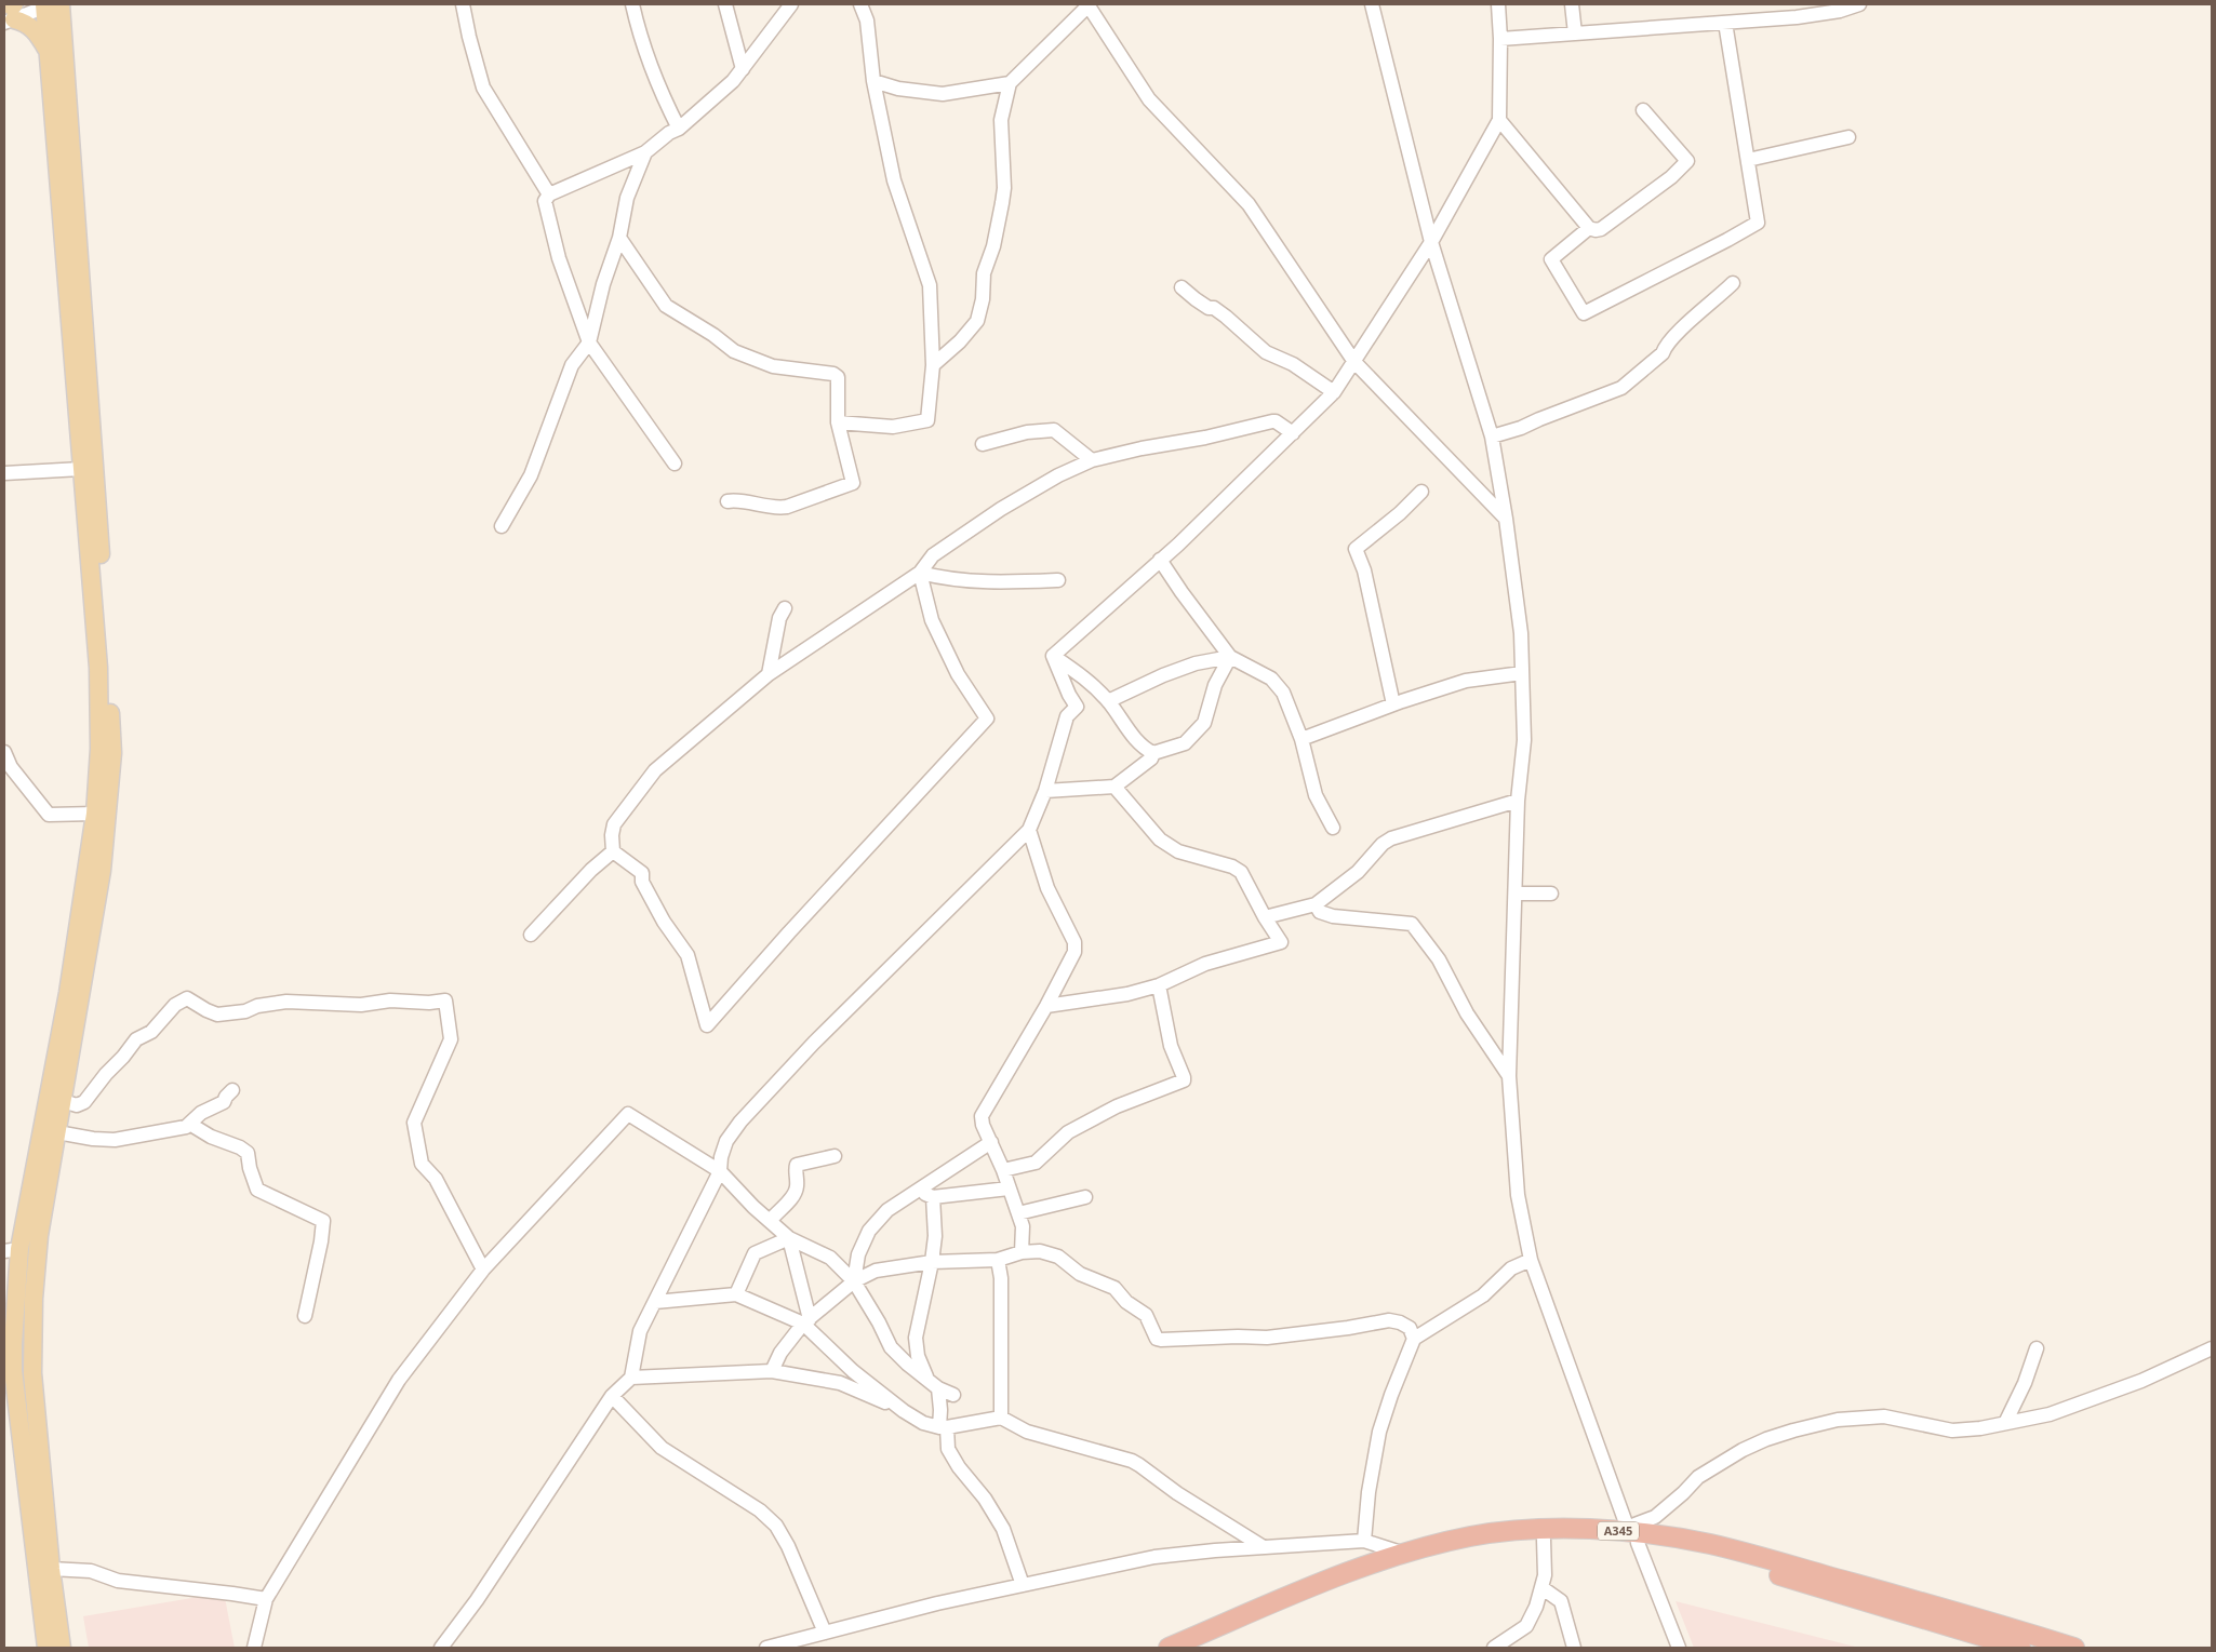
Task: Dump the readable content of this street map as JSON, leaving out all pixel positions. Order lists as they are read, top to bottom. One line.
{"streets":{"highway":["A345"]}}
